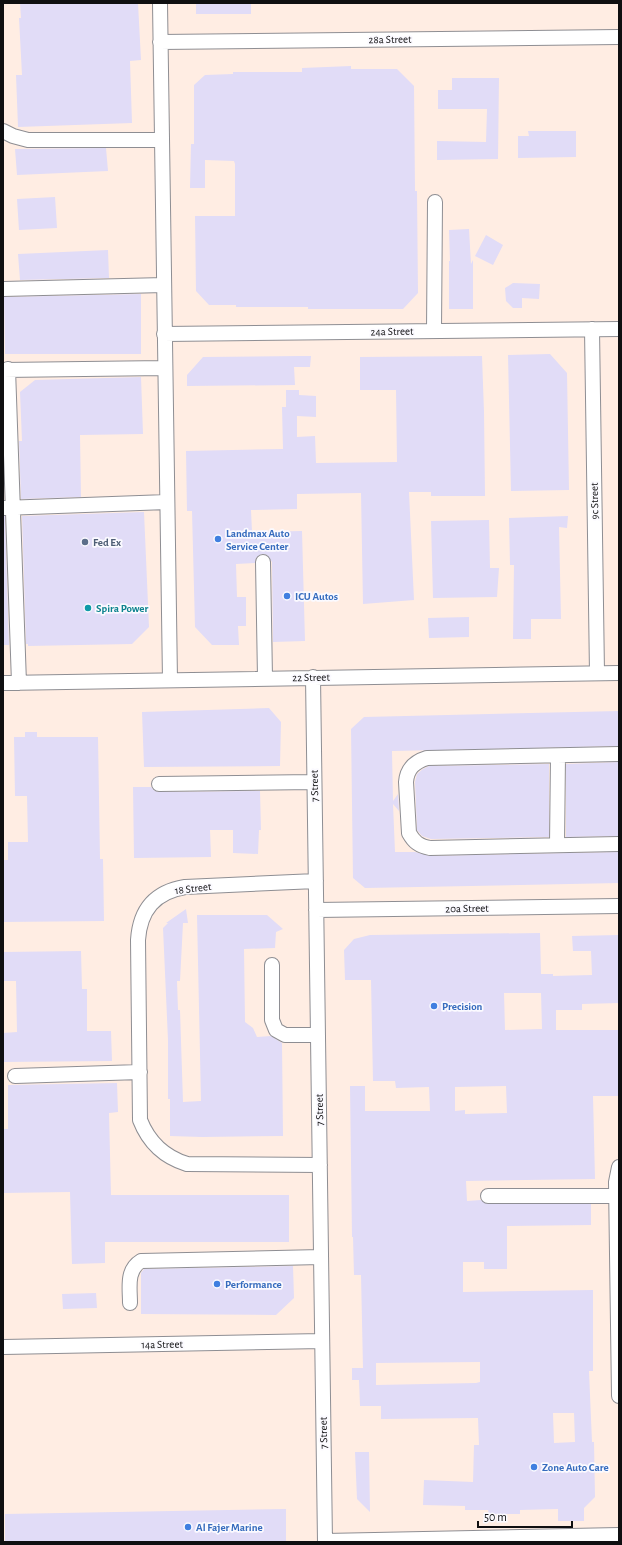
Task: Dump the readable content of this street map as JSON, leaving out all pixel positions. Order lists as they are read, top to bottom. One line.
{"streets":{"street":["28a Street","24a Street","9c Street","22 Street","7 Street","18 Street","20a Street","14a Street"]},"crossings":[["24a Street","9c Street"],["9c Street","22 Street"],["22 Street","7 Street"],["7 Street","18 Street"],["7 Street","20a Street"],["7 Street","14a Street"]],"places":["Landmax Auto Service Center","Fed Ex","ICU Autos","Spira Power","Precision","Performance","Zone Auto Care","Al Fajer Marine"],"scale_bar":"50 m"}
